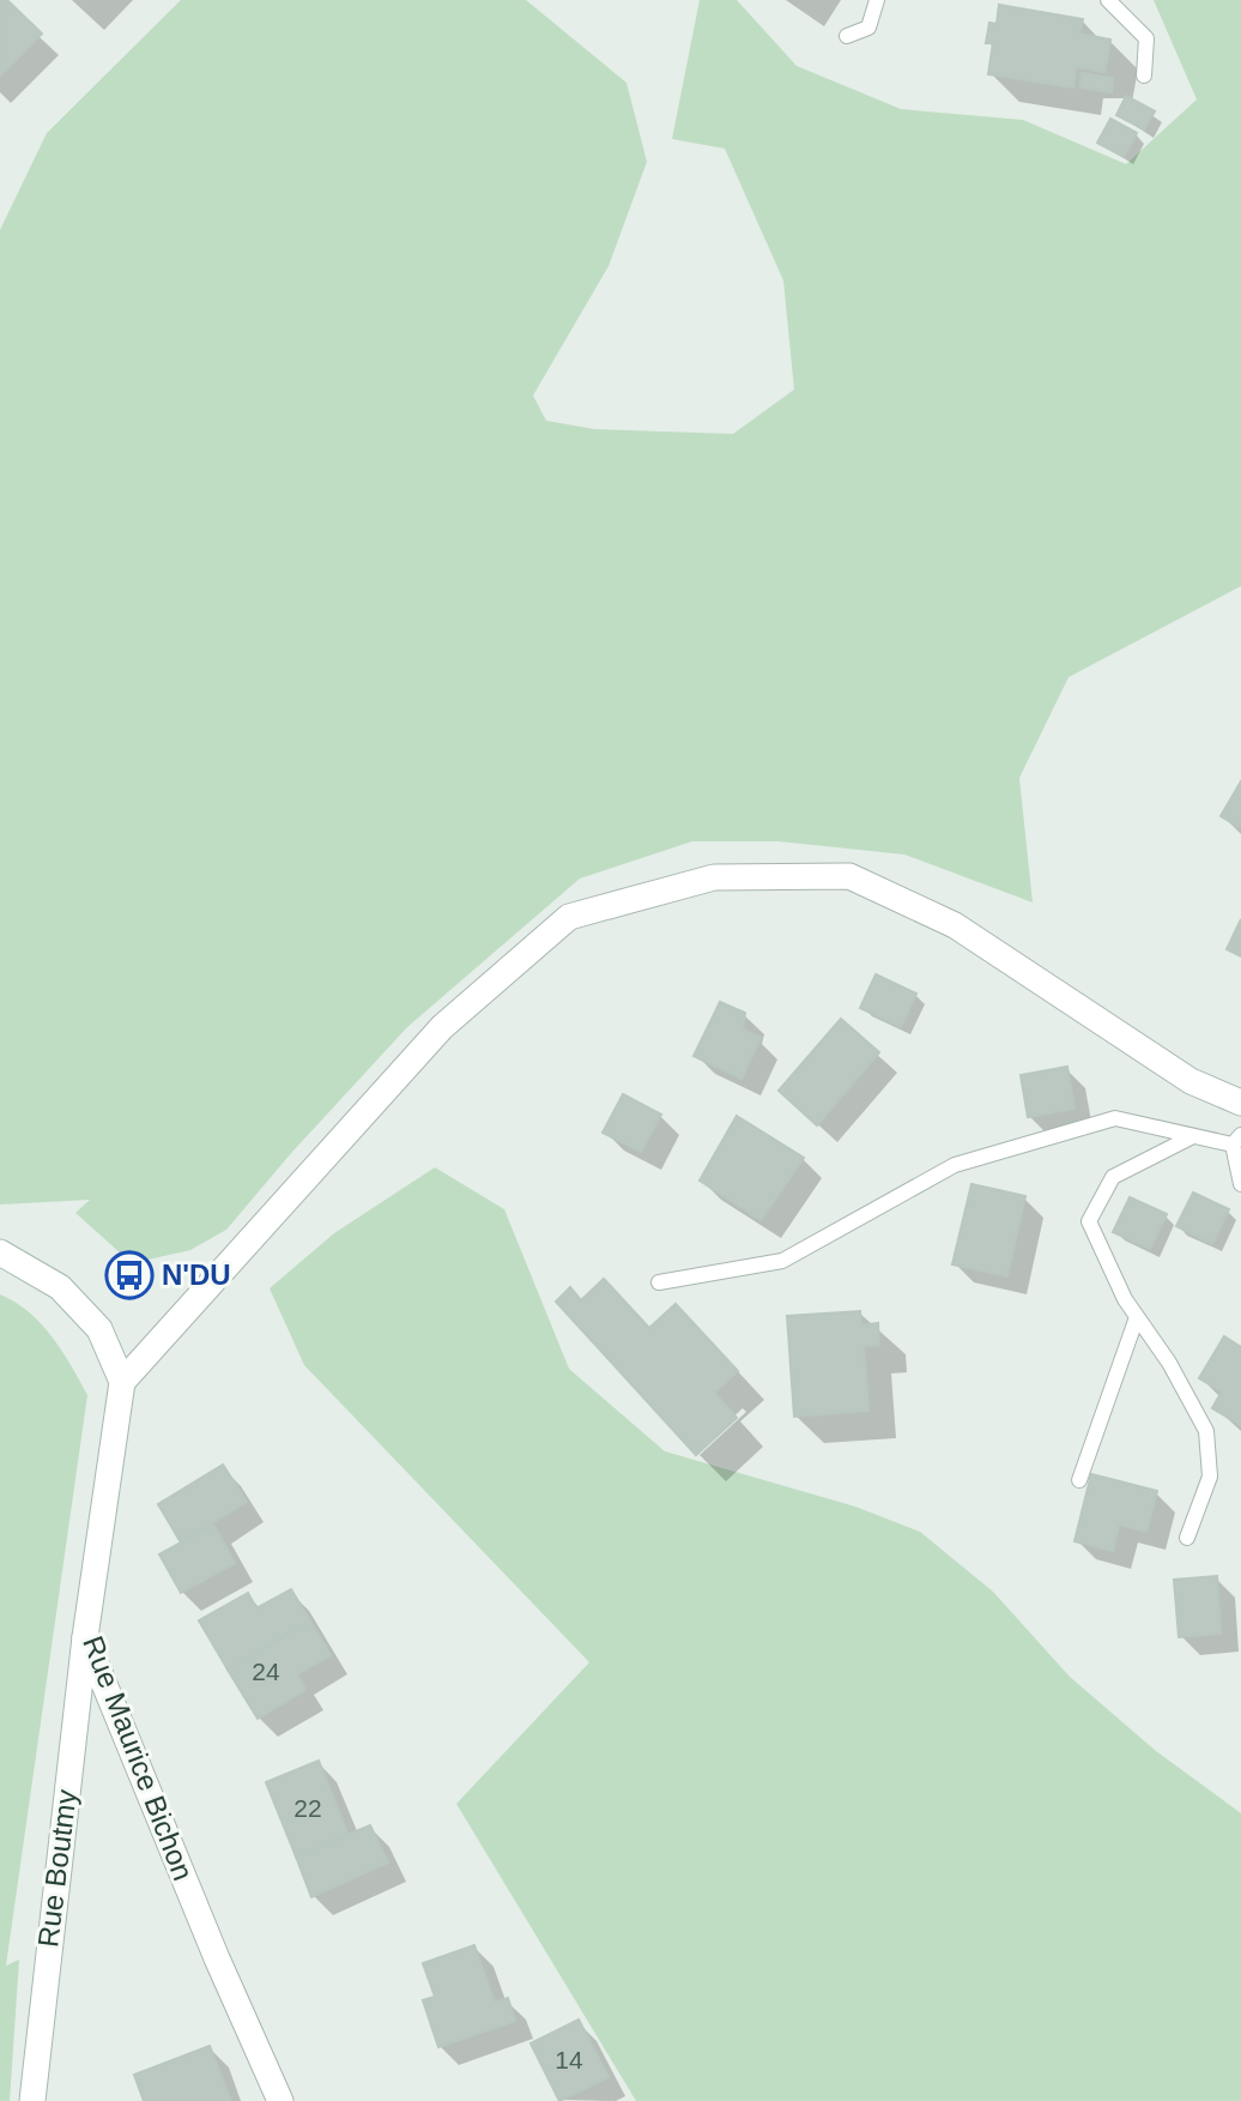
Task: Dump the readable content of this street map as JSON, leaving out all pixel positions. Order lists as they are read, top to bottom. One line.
{"streets":{"street":["Rue Maurice Bichon","Rue Boutmy"]},"crossings":[["Rue Maurice Bichon","Rue Boutmy"]],"places":{"bus stop":["N'DU"]},"house_numbers":["24","22","14"]}
